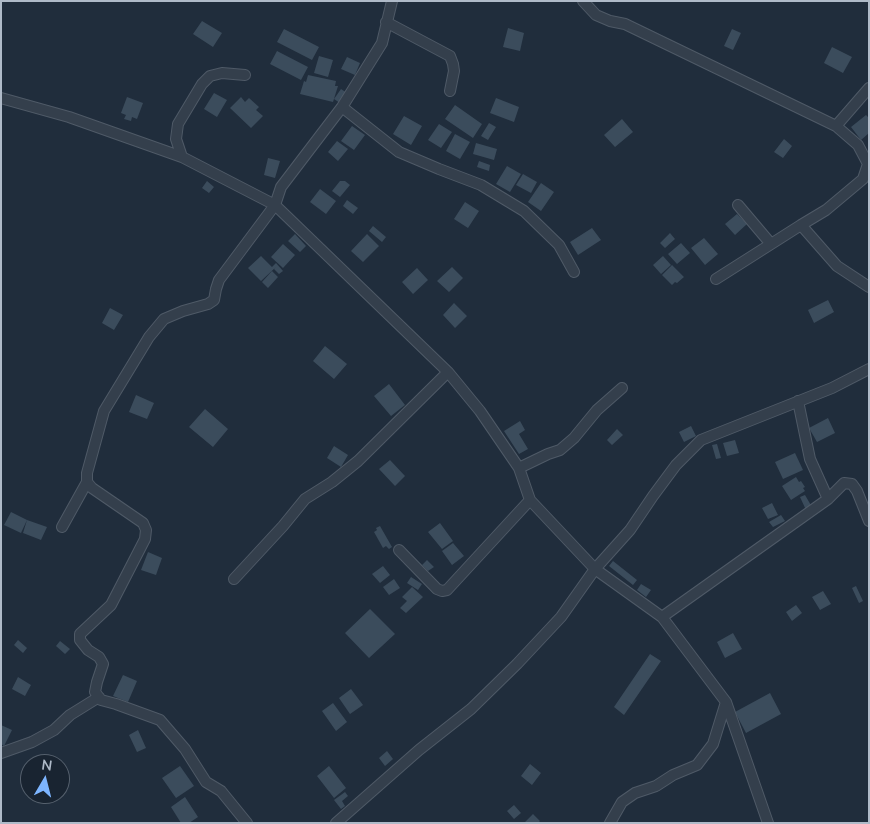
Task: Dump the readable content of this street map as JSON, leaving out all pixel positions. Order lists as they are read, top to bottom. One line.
{"north":"top"}
